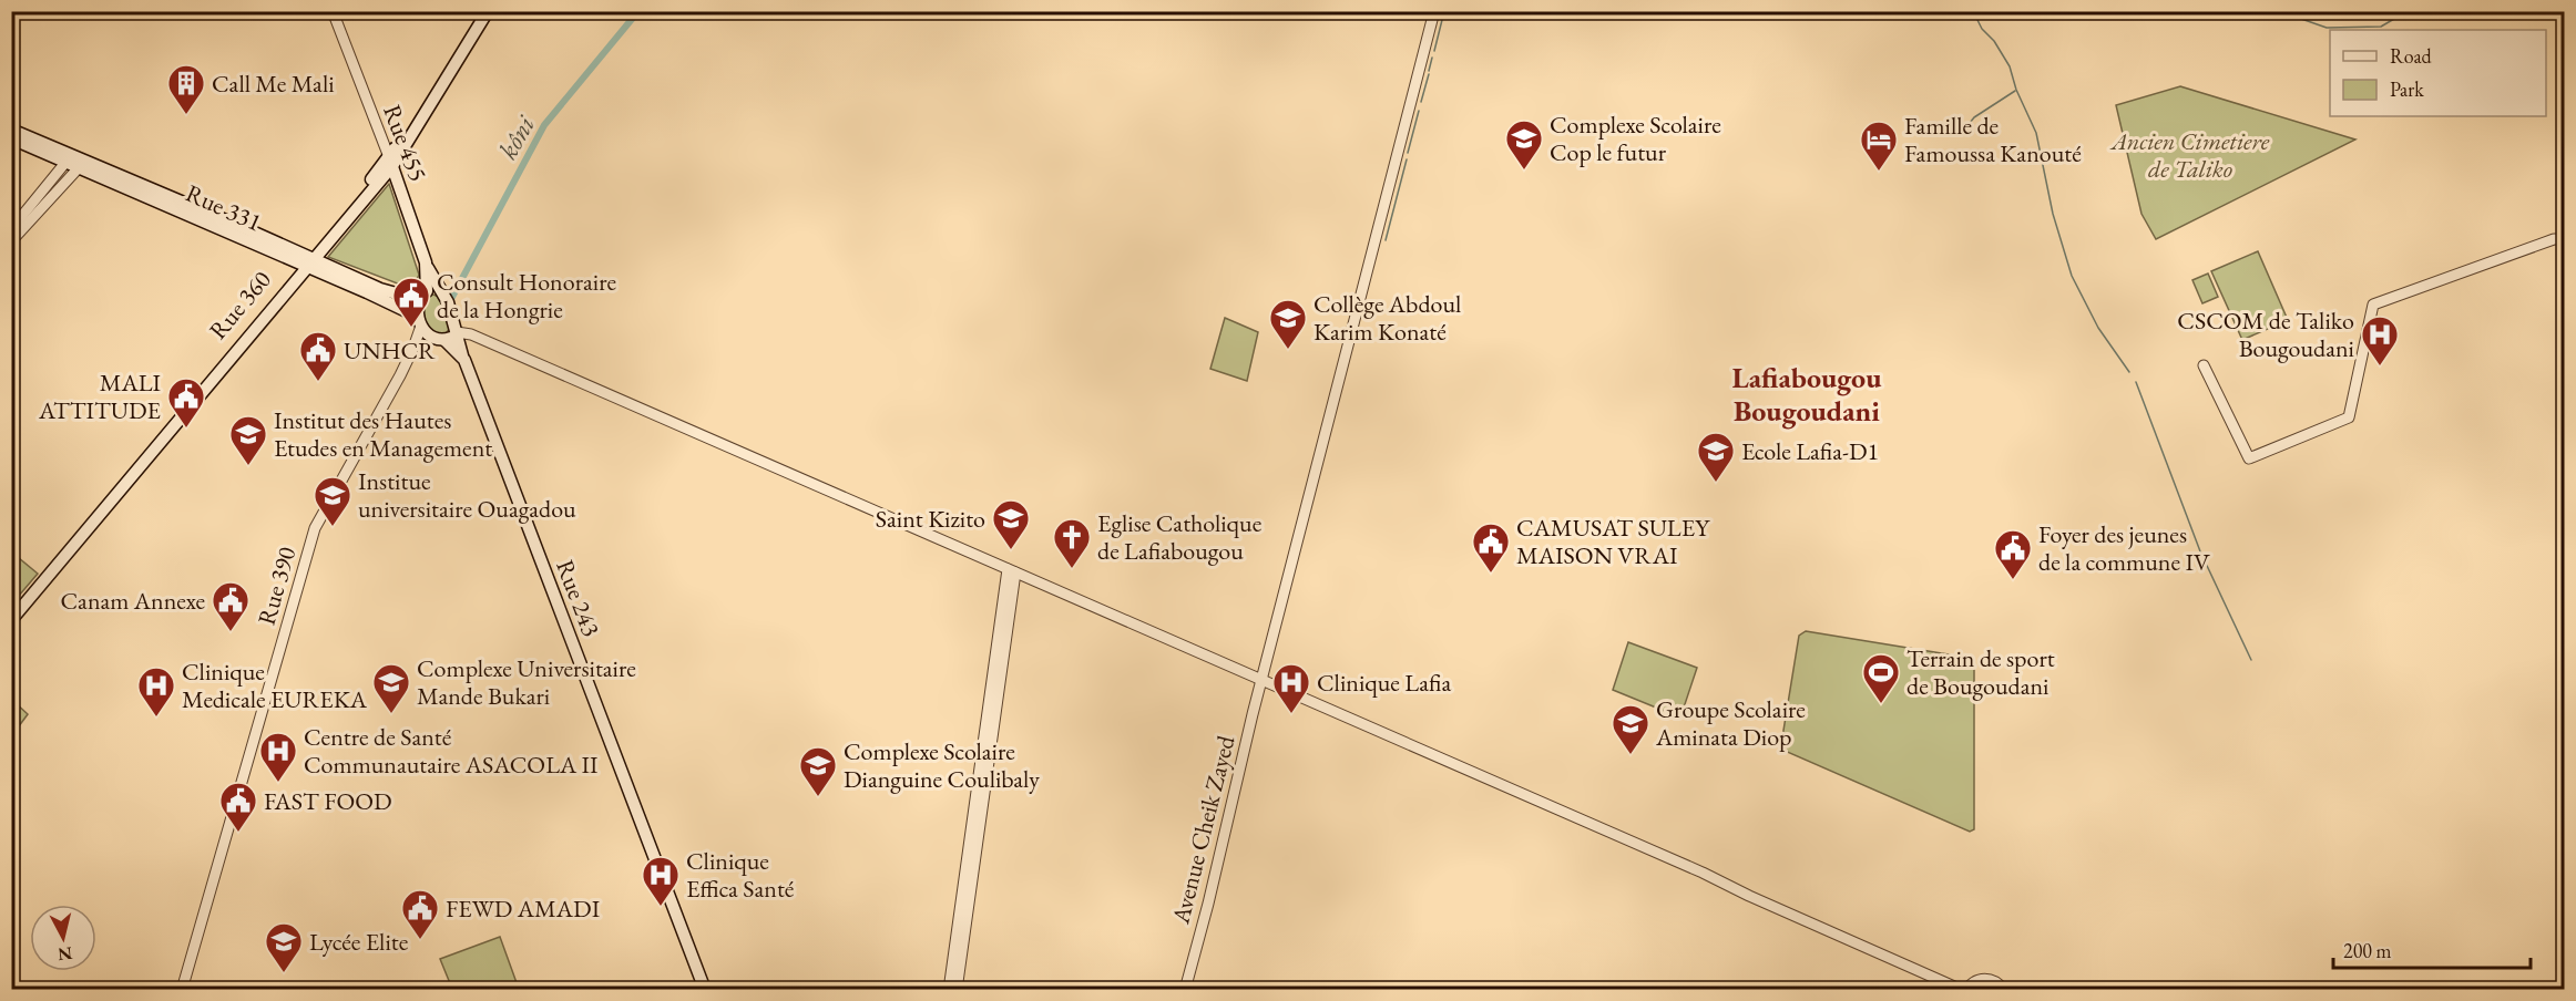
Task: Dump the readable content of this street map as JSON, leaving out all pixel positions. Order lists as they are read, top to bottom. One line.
{"streets":{"main road":["Rue 455","Rue 331","Rue 360","Rue 243"],"street":["Rue 390","Avenue Cheik Zayed"]},"crossings":[["Rue 455","Rue 331"],["Rue 455","Rue 360"],["Rue 455","Rue 390"],["Rue 455","Rue 243"],["Rue 331","Rue 360"],["Rue 331","Rue 390"],["Rue 331","Rue 243"]],"districts":["Lafiabougou Bougoudani"],"water":["kôni"],"parks":["Ancien Cimetiere de Taliko"],"places":{"building":["Call Me Mali"],"school or university":["Complexe Scolaire Cop le futur","Collège Abdoul Karim Konaté","Institut des Hautes Etudes en Management","Ecole Lafia-D1","Institue universitaire Ouagadou","Saint Kizito","Complexe Universitaire Mande Bukari","Groupe Scolaire Aminata Diop","Complexe Scolaire Dianguine Coulibaly","Lycée Elite"],"hotel":["Famille de Famoussa Kanouté"],"public building":["Consult Honoraire de la Hongrie","UNHCR","MALI ATTITUDE","CAMUSAT SULEY MAISON VRAI","Foyer des jeunes de la commune IV","Canam Annexe","FAST FOOD","FEWD AMADI"],"hospital":["CSCOM de Taliko Bougoudani","Clinique Lafia","Clinique Medicale EUREKA","Centre de Santé Communautaire ASACOLA II","Clinique Effica Santé"],"church":["Eglise Catholique de Lafiabougou"],"sports":["Terrain de sport de Bougoudani"]},"legend":["Road","Park"],"scale_bar":"200 m","north":"bottom"}
